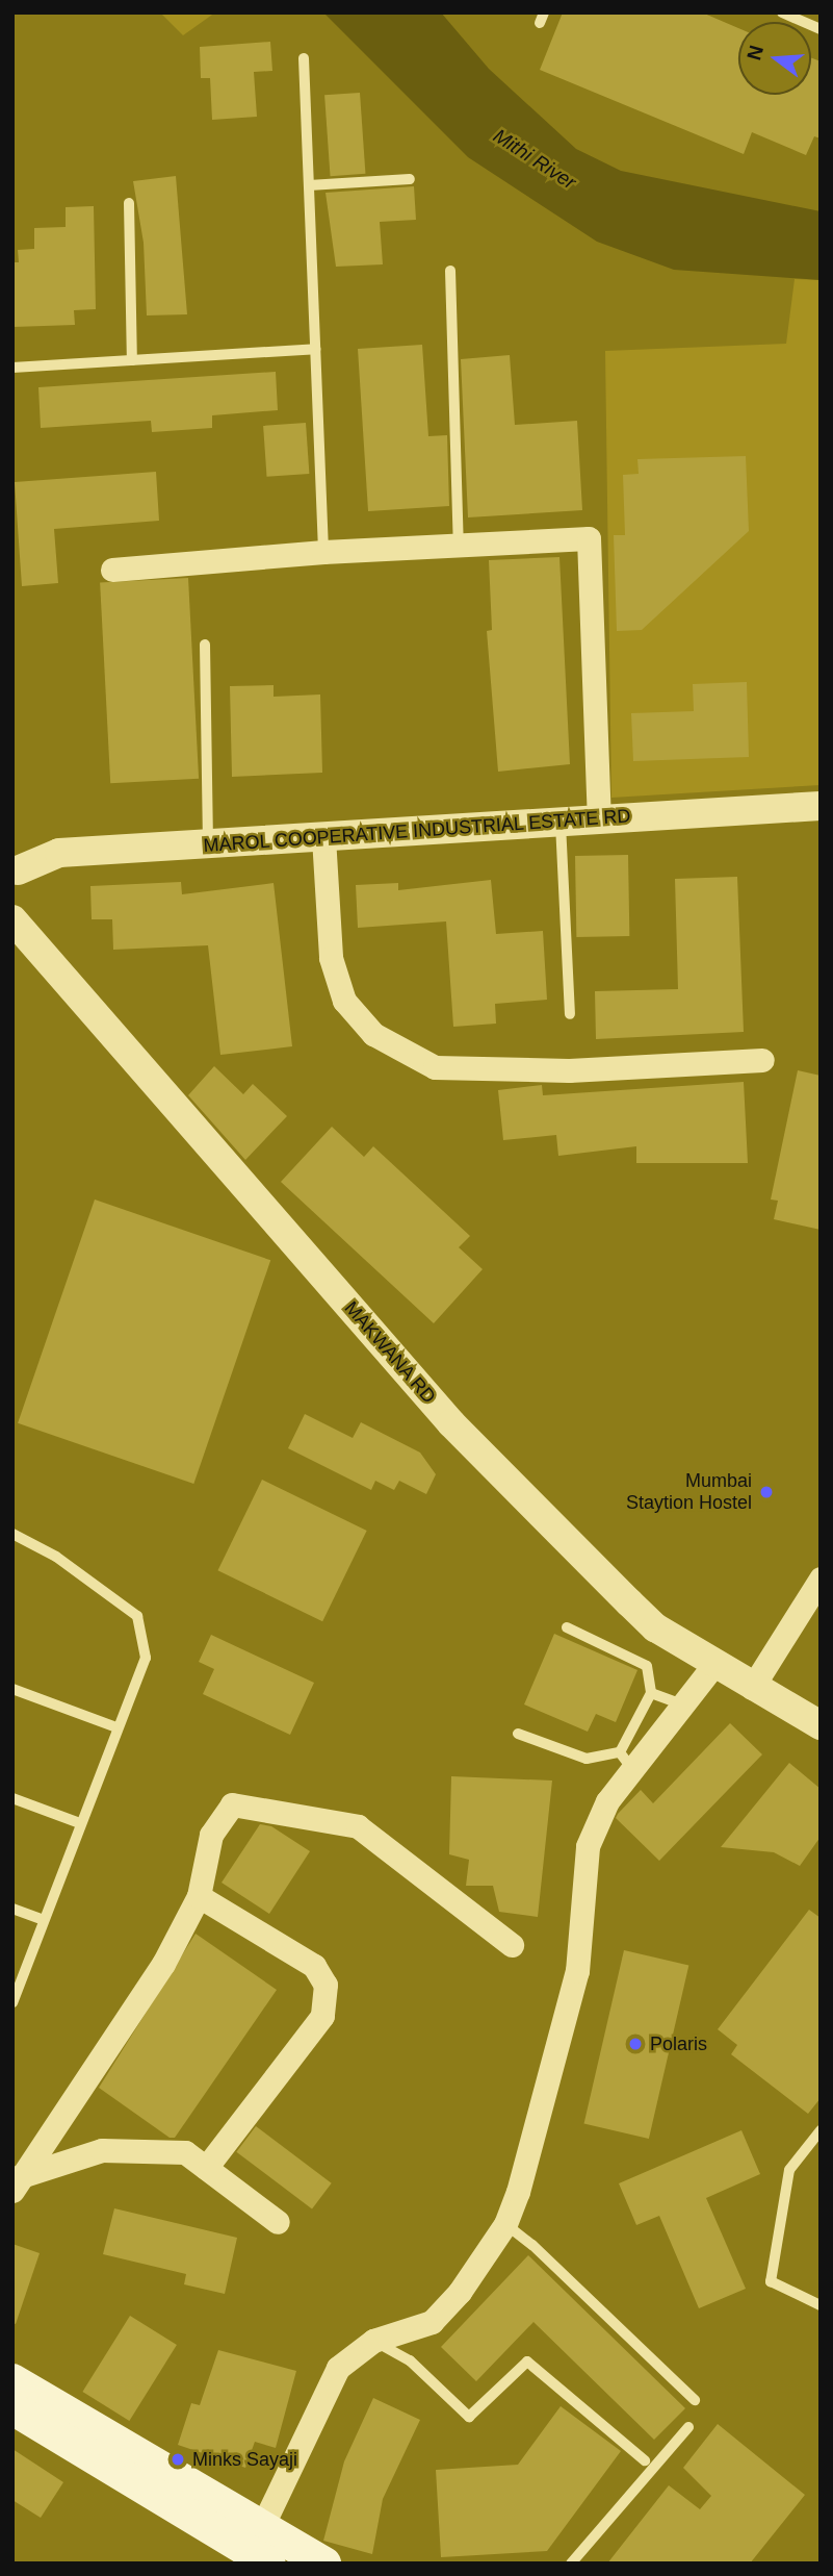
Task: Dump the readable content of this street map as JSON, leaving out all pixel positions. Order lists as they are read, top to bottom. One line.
{"streets":{"street":["MAROL COOPERATIVE INDUSTRIAL ESTATE RD","MAKWANA RD"]},"water":["Mithi River"],"places":["Mumbai Staytion Hostel","Polaris","Minks Sayaji"],"north":"left"}
